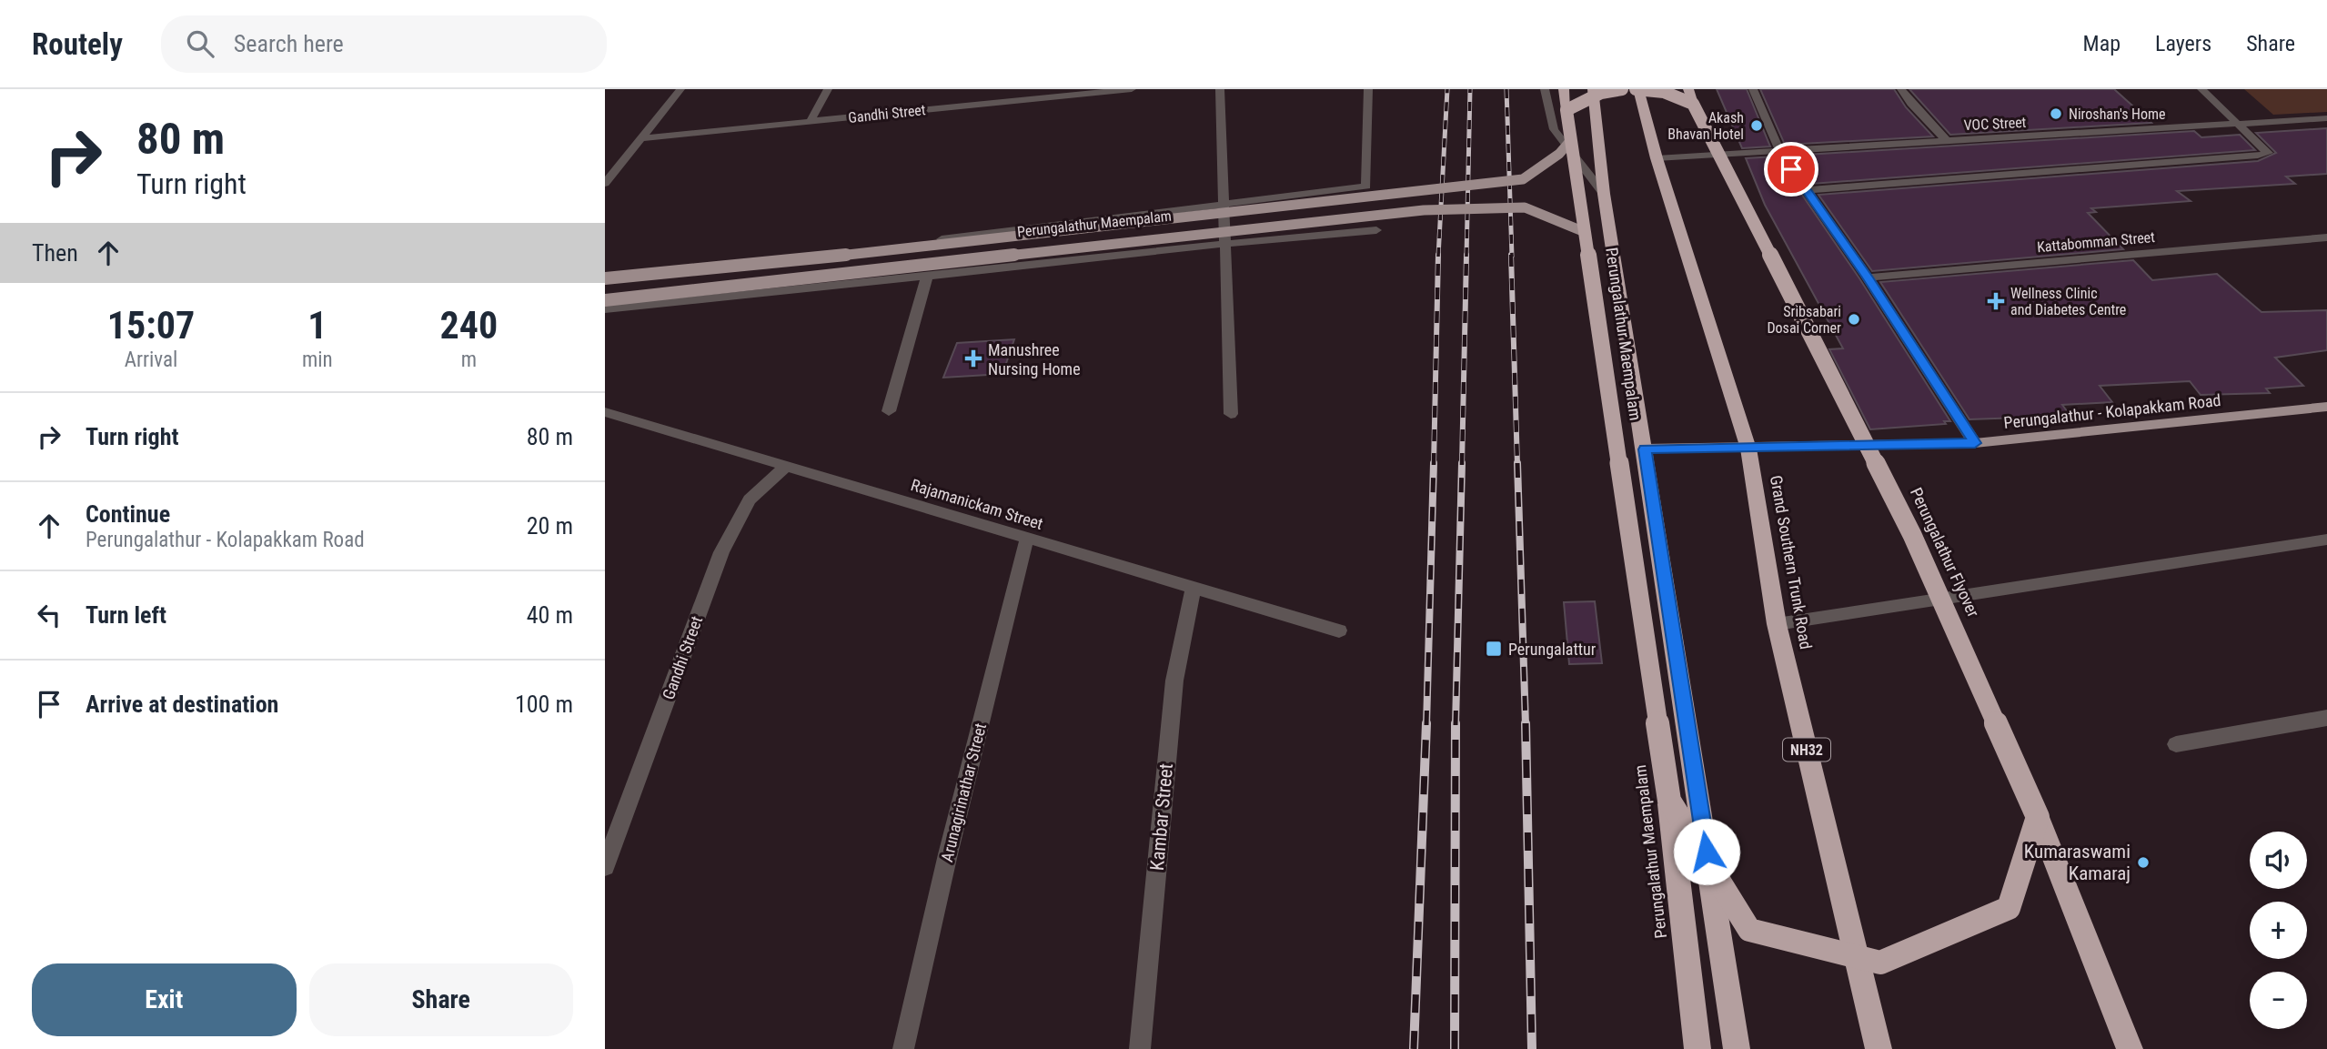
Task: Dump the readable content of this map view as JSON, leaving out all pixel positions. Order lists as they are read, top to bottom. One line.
{"streets":{"highway":["Perungalathur Maempalam","Perungalathur Flyover","Grand Southern Trunk Road","NH32"],"main road":["Perungalathur - Kolapakkam Road"],"street":["Gandhi Street","VOC Street","Kattabomman Street","Rajamanickam Street","Arunagirinathar Street","Kambar Street"]},"crossings":[["Gandhi Street","Rajamanickam Street"],["VOC Street","Grand Southern Trunk Road"],["Perungalathur - Kolapakkam Road","Grand Southern Trunk Road"],["Rajamanickam Street","Arunagirinathar Street"],["Rajamanickam Street","Kambar Street"]],"places":{"other":["Niroshan's Home","Akash Bhavan Hotel","Sribsabari Dosai Corner","Kumaraswami Kamaraj"],"health":["Wellness Clinic and Diabetes Centre","Manushree Nursing Home"],"transit":["Perungalattur"]},"page":{"header":"Routely","search":"Search here","nav":["Map","Layers","Share"],"turn":["80 m","Turn right"],"then":"Then","eta":["15:07","Arrival","1","min","240","m"],"list":[{"name":"Turn right","value":"80 m"},{"name":"Continue","note":"Perungalathur - Kolapakkam Road","value":"20 m"},{"name":"Turn left","value":"40 m"},{"name":"Arrive at destination","value":"100 m"}],"map_buttons":["+","−"],"buttons":["Exit","Share"]}}
